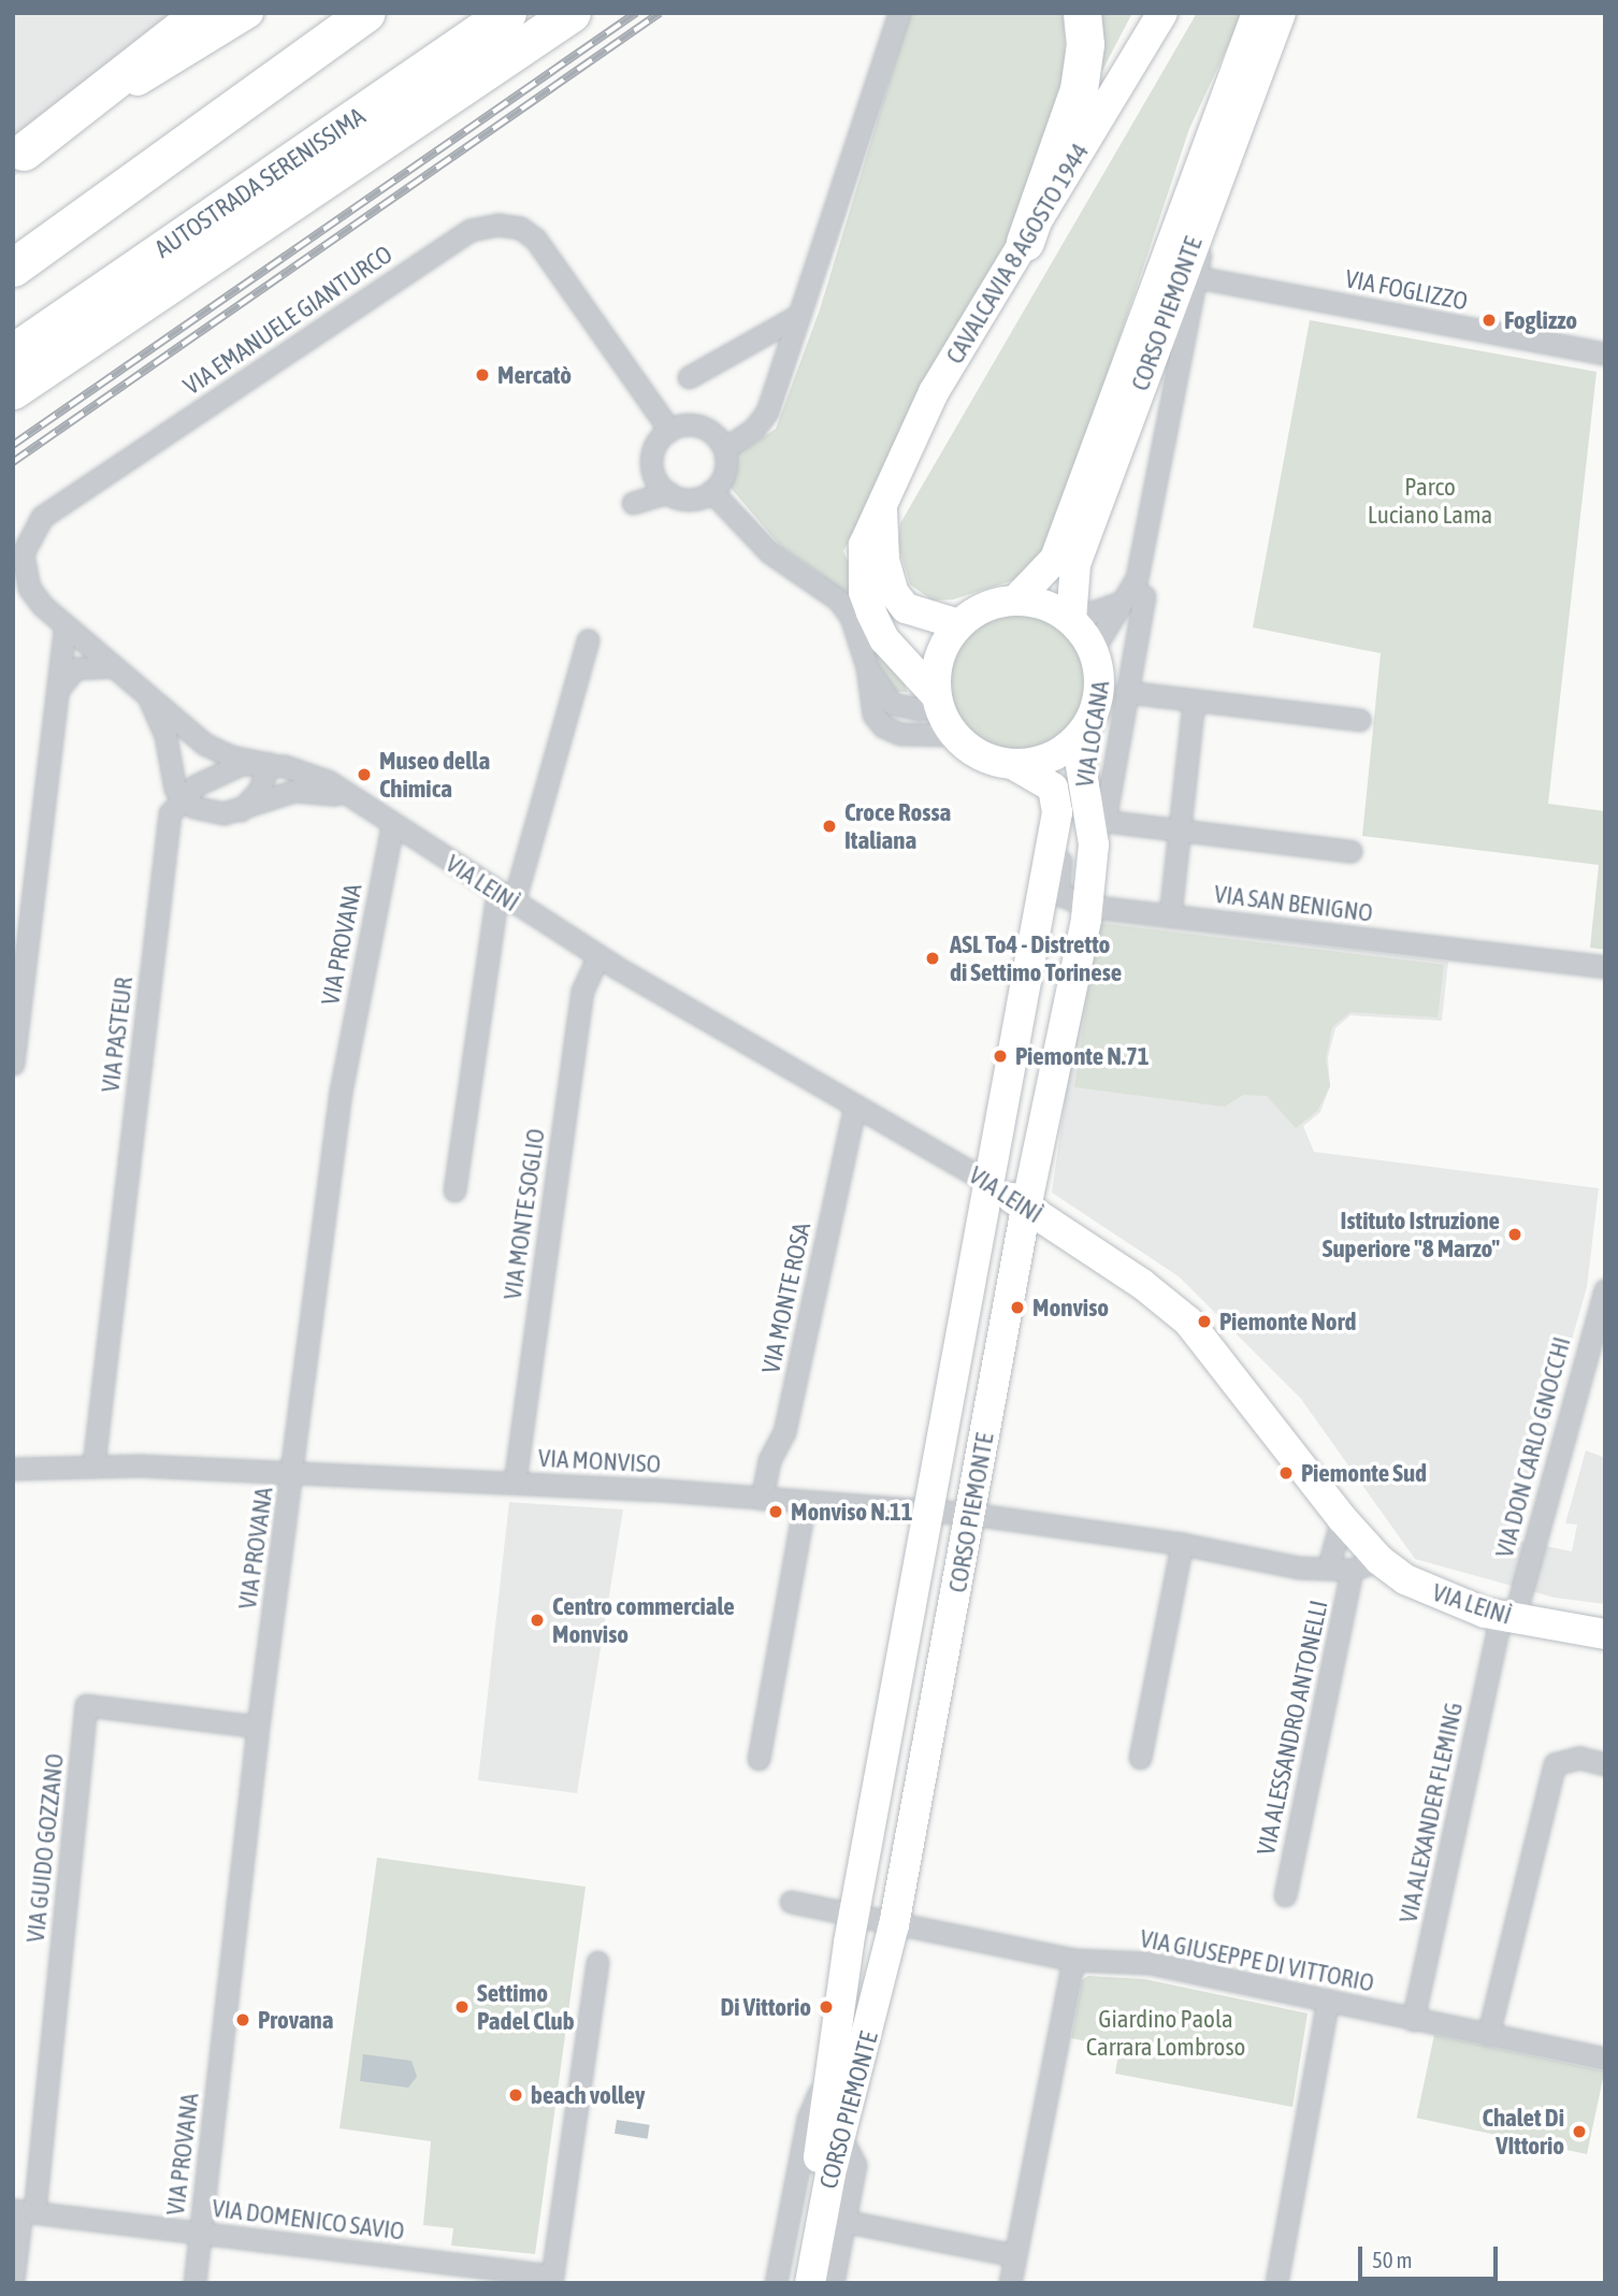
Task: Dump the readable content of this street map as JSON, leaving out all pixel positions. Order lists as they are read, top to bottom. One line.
{"streets":{"highway":["AUTOSTRADA SERENISSIMA"],"main road":["CAVALCAVIA 8 AGOSTO 1944","CORSO PIEMONTE","VIA LEINÌ"],"street":["VIA FOGLIZZO","VIA EMANUELE GIANTURCO","VIA LOCANA","VIA SAN BENIGNO","VIA PROVANA","VIA PASTEUR","VIA MONTE SOGLIO","VIA MONTE ROSA","VIA DON CARLO GNOCCHI","VIA MONVISO","VIA ALESSANDRO ANTONELLI","VIA ALEXANDER FLEMING","VIA GUIDO GOZZANO","VIA GIUSEPPE DI VITTORIO","VIA DOMENICO SAVIO"]},"crossings":[["CAVALCAVIA 8 AGOSTO 1944","CORSO PIEMONTE"],["CORSO PIEMONTE","VIA LEINÌ"],["CORSO PIEMONTE","VIA SAN BENIGNO"],["CORSO PIEMONTE","VIA MONVISO"],["CORSO PIEMONTE","VIA GIUSEPPE DI VITTORIO"],["VIA LEINÌ","VIA PROVANA"],["VIA LEINÌ","VIA MONTE SOGLIO"],["VIA LEINÌ","VIA MONTE ROSA"],["VIA LEINÌ","VIA DON CARLO GNOCCHI"],["VIA LEINÌ","VIA MONVISO"],["VIA LEINÌ","VIA ALEXANDER FLEMING"],["VIA PROVANA","VIA MONVISO"],["VIA PROVANA","VIA GUIDO GOZZANO"],["VIA PROVANA","VIA DOMENICO SAVIO"],["VIA PASTEUR","VIA MONVISO"],["VIA MONTE SOGLIO","VIA MONVISO"],["VIA MONTE ROSA","VIA MONVISO"],["VIA DON CARLO GNOCCHI","VIA ALEXANDER FLEMING"],["VIA MONVISO","VIA ALESSANDRO ANTONELLI"],["VIA ALEXANDER FLEMING","VIA GIUSEPPE DI VITTORIO"],["VIA GUIDO GOZZANO","VIA DOMENICO SAVIO"]],"parks":["Parco Luciano Lama","Giardino Paola Carrara Lombroso"],"places":["Foglizzo","Mercatò","Museo della Chimica","Croce Rossa Italiana","ASL To4 - Distretto di Settimo Torinese","Piemonte N.71","Istituto Istruzione Superiore \"8 Marzo\"","Monviso","Piemonte Nord","Piemonte Sud","Monviso N.11","Centro commerciale Monviso","Settimo Padel Club","Di Vittorio","Provana","beach volley","Chalet Di VIttorio"],"scale_bar":"50 m"}
